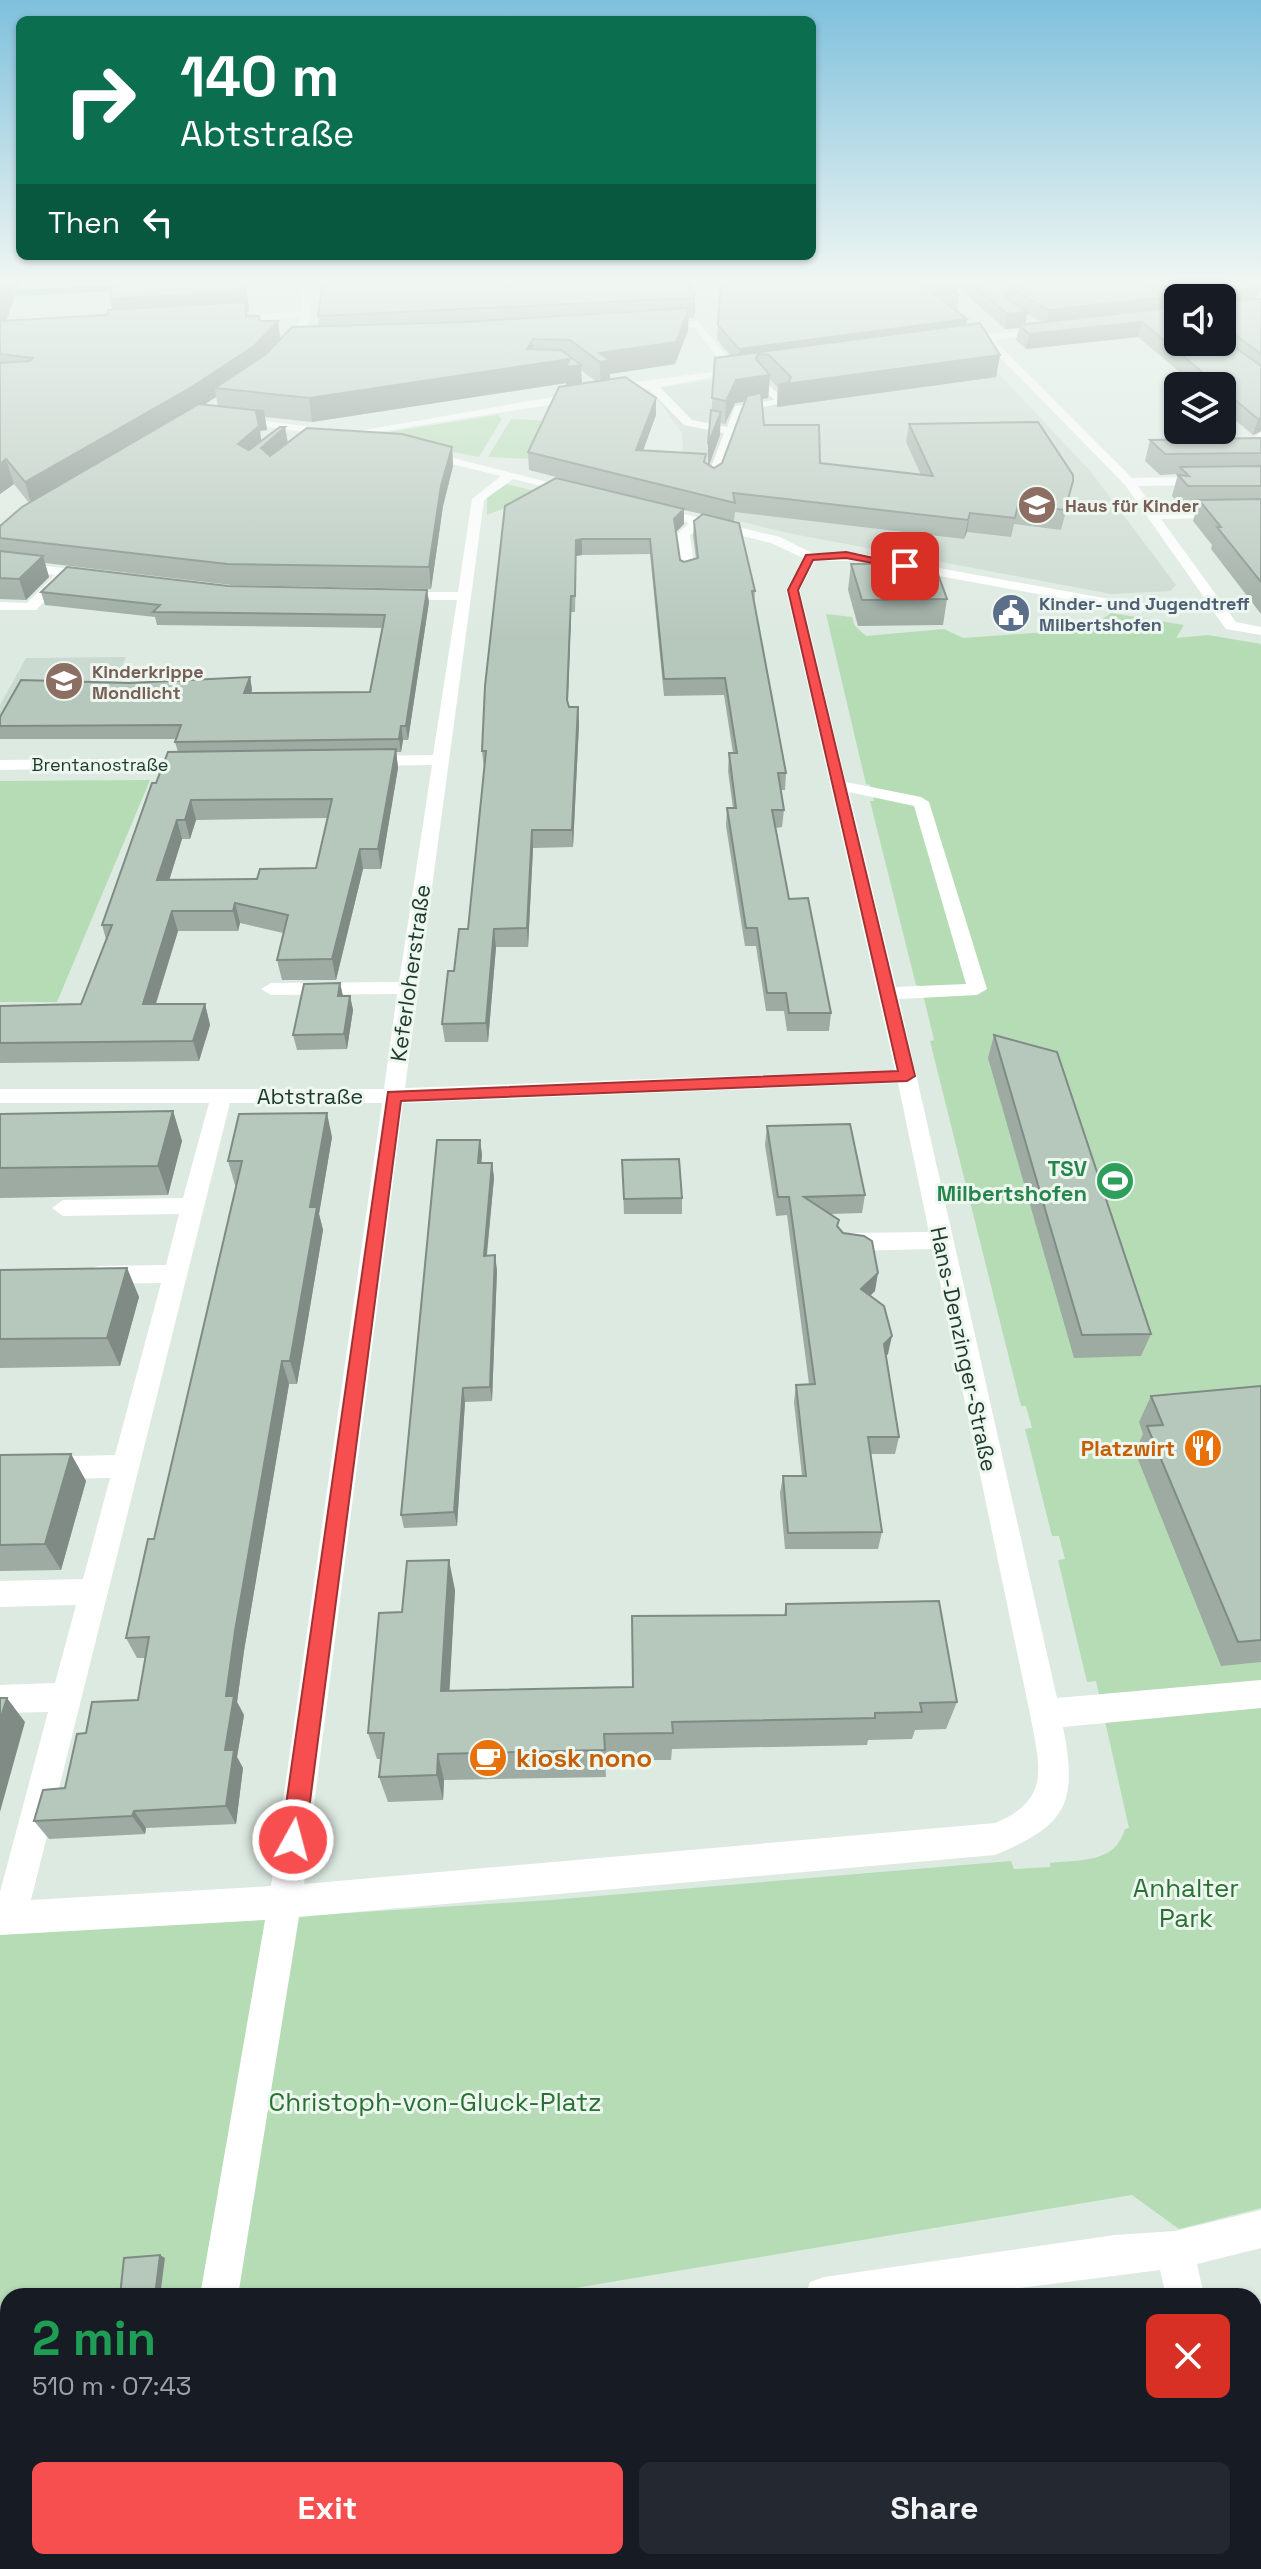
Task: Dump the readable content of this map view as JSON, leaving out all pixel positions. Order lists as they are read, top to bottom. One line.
{"streets":{"street":["Brentanostraße","Keferloherstraße","Abtstraße","Hans-Denzinger-Straße"]},"crossings":[["Keferloherstraße","Abtstraße"],["Keferloherstraße","Hans-Denzinger-Straße"],["Abtstraße","Hans-Denzinger-Straße"]],"parks":["Anhalter Park","Christoph-von-Gluck-Platz"],"places":{"school or university":["Haus für Kinder","Kinderkrippe Mondlicht"],"public building":["Kinder- und Jugendtreff Milbertshofen"],"sports":["TSV Milbertshofen"],"restaurant":["Platzwirt"],"cafe":["kiosk nono"]},"page":{"turn":["140 m","Abtstraße"],"then":"Then","heading":["2 min","510 m · 07:43"],"buttons":["Exit","Share"]}}
